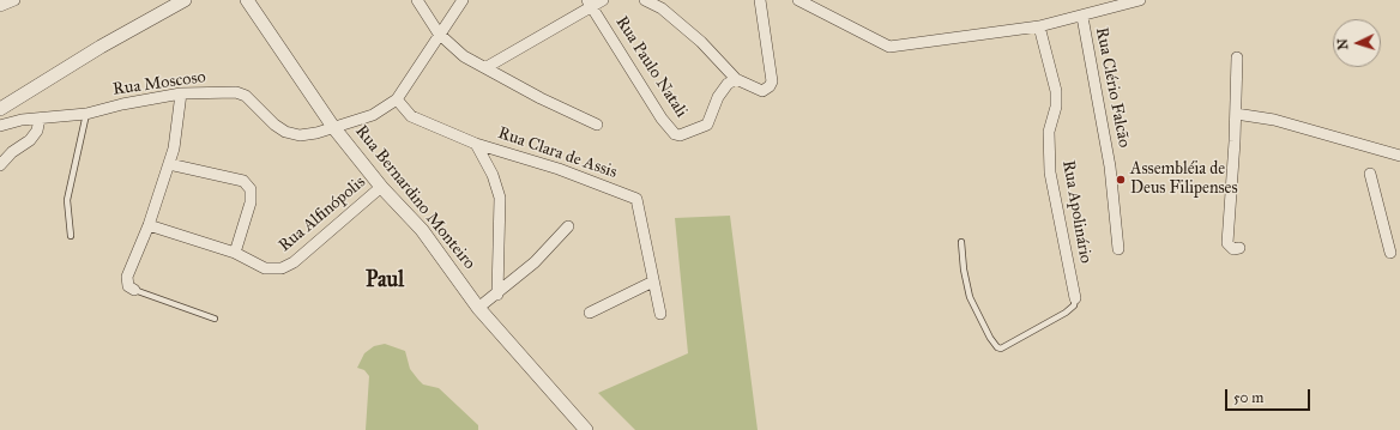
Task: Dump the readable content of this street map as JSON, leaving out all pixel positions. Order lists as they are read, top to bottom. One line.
{"streets":{"street":["Rua Paulo Natali","Rua Moscoso","Rua Clério Falcão","Rua Clara de Assis","Rua Bernardino Monteiro","Rua Apolinário","Rua Alfinópolis"]},"crossings":[["Rua Moscoso","Rua Clara de Assis"],["Rua Moscoso","Rua Bernardino Monteiro"],["Rua Bernardino Monteiro","Rua Alfinópolis"]],"districts":["Paul"],"places":["Assembléia de Deus Filipenses"],"scale_bar":"50 m","north":"left"}
